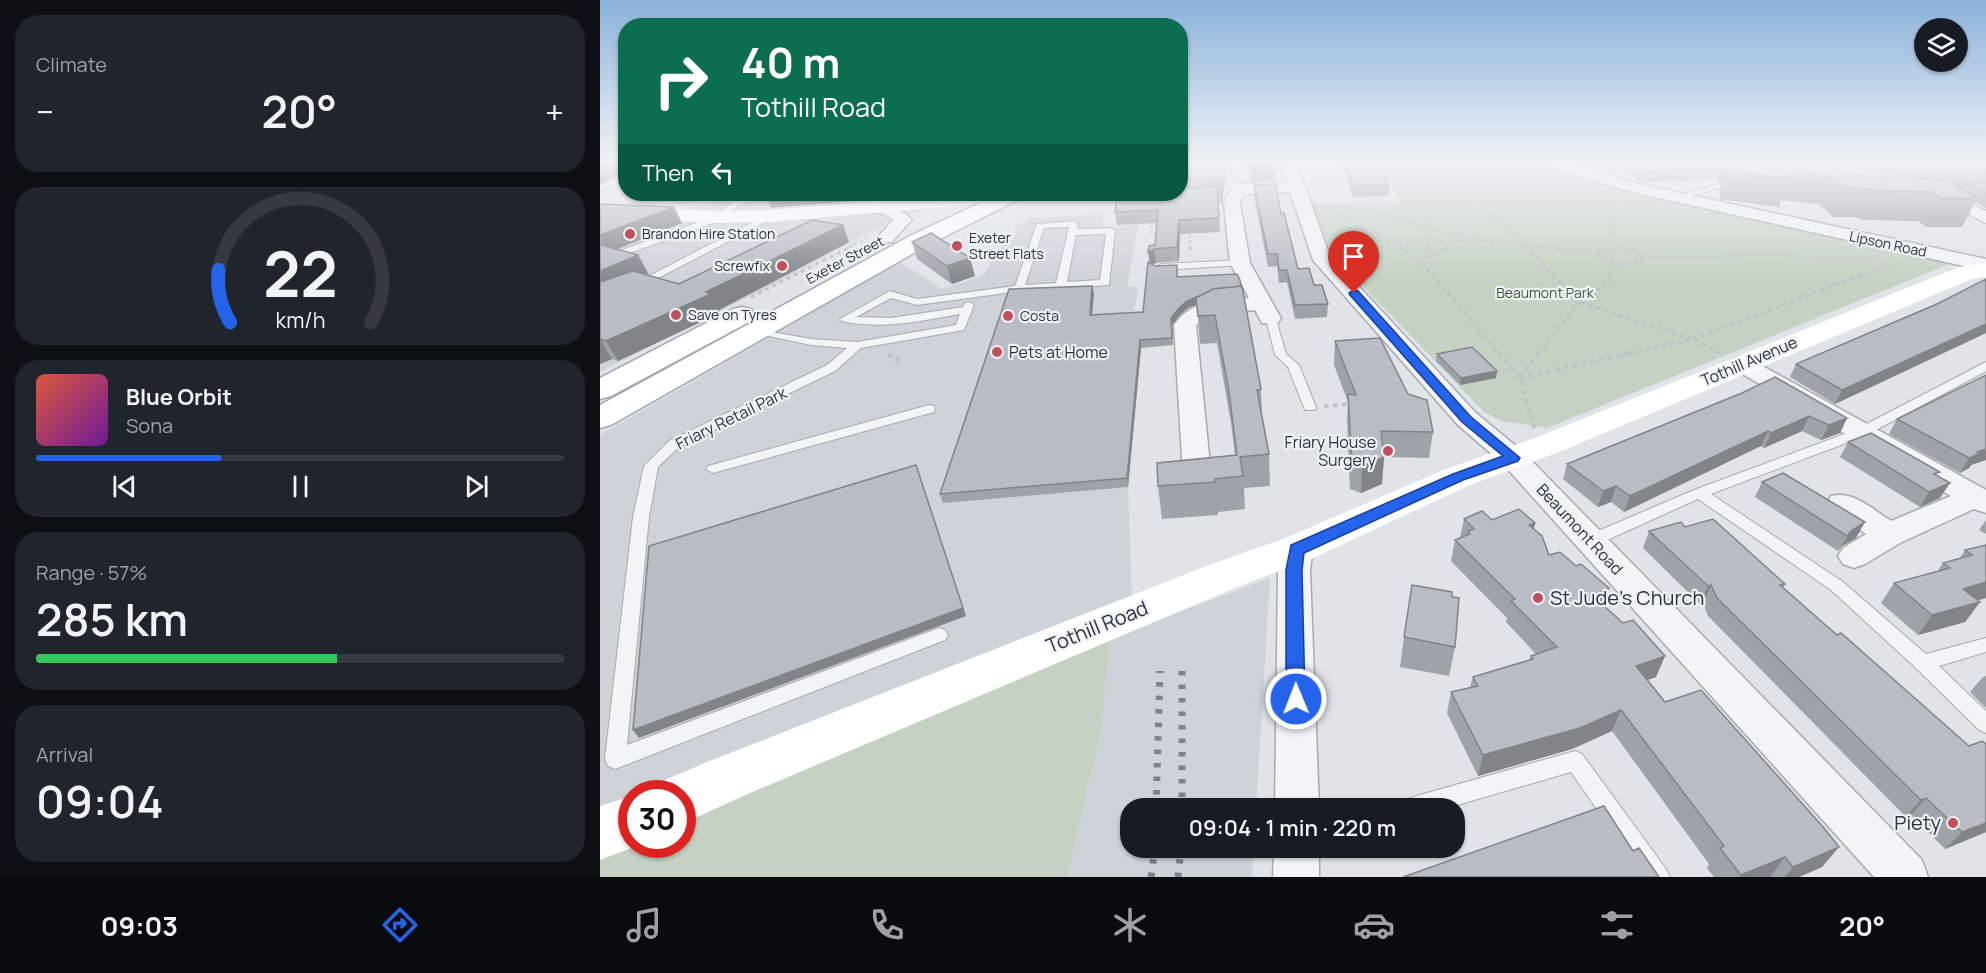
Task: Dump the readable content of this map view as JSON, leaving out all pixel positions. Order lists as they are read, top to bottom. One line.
{"streets":{"main road":["Exeter Street","Tothill Avenue","Tothill Road"],"street":["Lipson Road","Beaumont Road"],"lane":["Friary Retail Park"]},"crossings":[["Tothill Avenue","Beaumont Road"],["Tothill Avenue","Tothill Road"],["Beaumont Road","Tothill Road"]],"parks":["Beaumont Park"],"places":["Brandon Hire Station","Exeter Street Flats","Screwfix","Save on Tyres","Costa","Pets at Home","Friary House Surgery","St Jude's Church","Piety"],"page":{"tile":["Climate",["Range · 57%","285 km"],["Arrival","09:04"]],"turn":["40 m","Tothill Road"],"heat":["−","20°","+"],"then":"Then","song":["Blue Orbit","Sona"],"limit":"30","trip":"09:04 · 1 min · 220 m","tabs":["09:03","20°"],"gauge":["22","km/h"]}}
